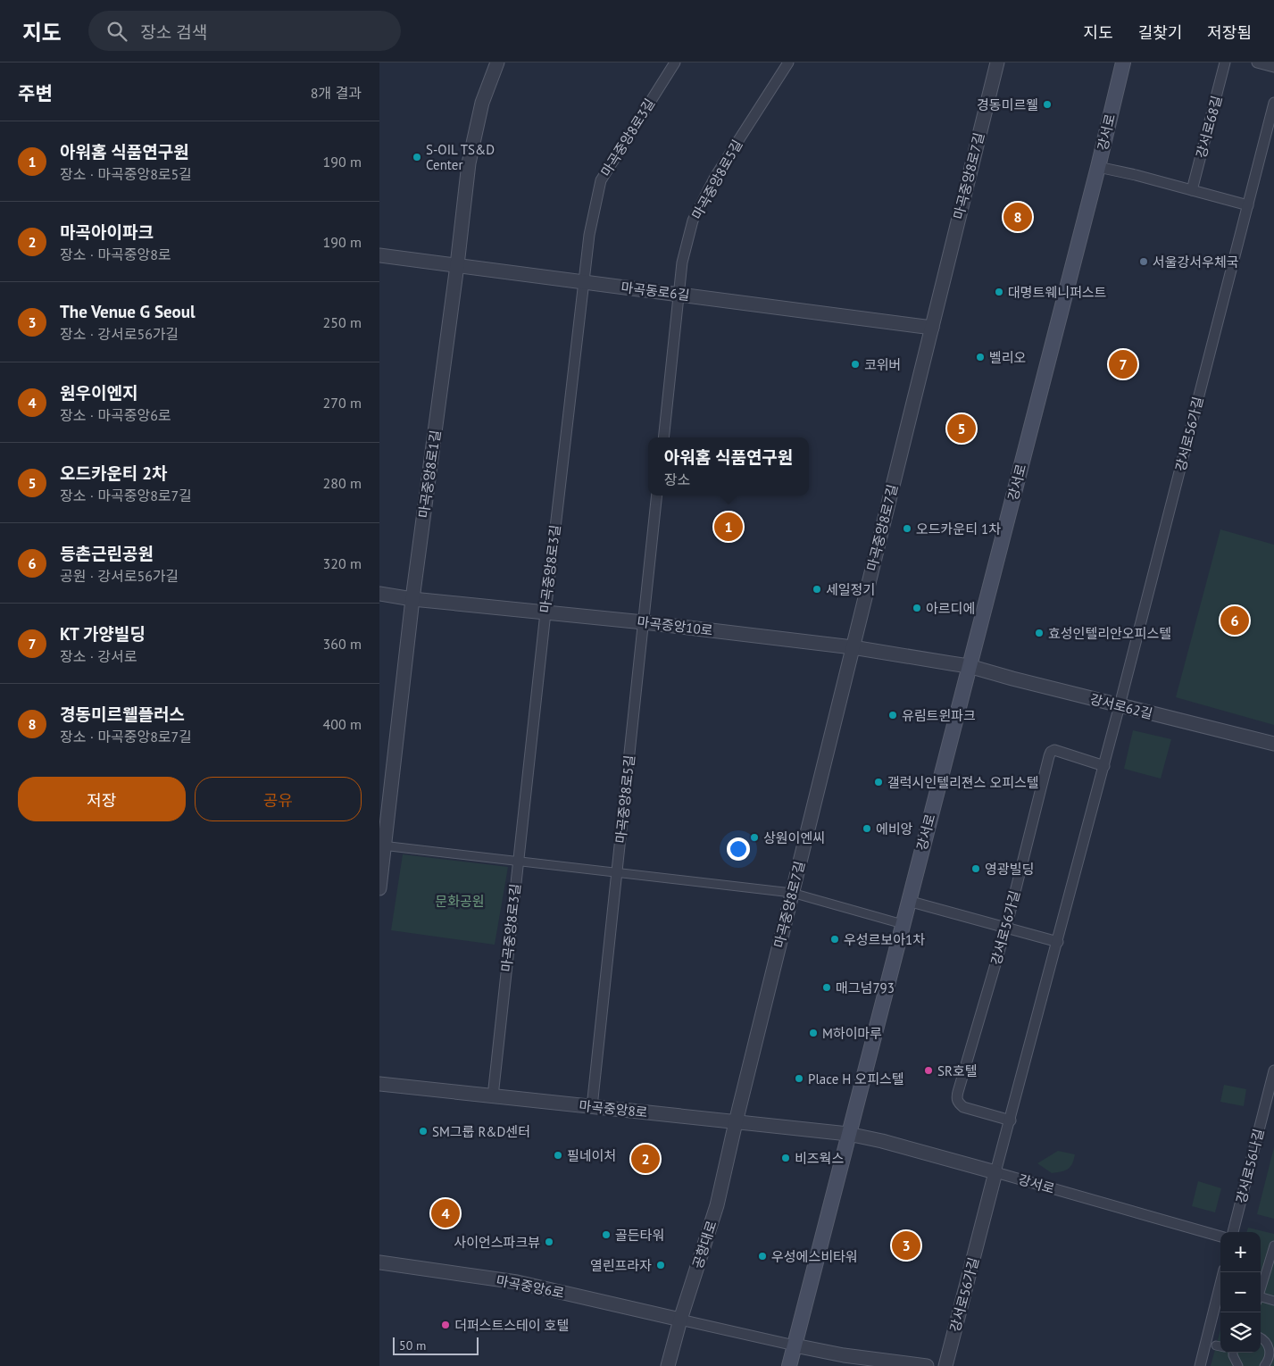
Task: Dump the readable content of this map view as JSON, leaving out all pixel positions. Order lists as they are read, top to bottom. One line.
{"streets":{"main road":["강서로"],"street":["강서로68길","마곡중앙8로3길","마곡중앙8로7길","마곡중앙8로5길","마곡동로6길","강서로56가길","마곡중앙8로1길","마곡중앙10로","강서로62길","마곡중앙8로","강서로56나길","공항대로","마곡중앙6로"]},"crossings":[["강서로","강서로56가길"],["강서로","마곡중앙10로"],["강서로","강서로62길"],["강서로","마곡중앙8로"],["마곡중앙8로3길","마곡동로6길"],["마곡중앙8로3길","마곡중앙10로"],["마곡중앙8로3길","마곡중앙8로"],["마곡중앙8로7길","마곡동로6길"],["마곡중앙8로7길","마곡중앙10로"],["마곡중앙8로7길","마곡중앙8로"],["마곡중앙8로7길","공항대로"],["마곡중앙8로5길","마곡동로6길"],["마곡중앙8로5길","마곡중앙10로"],["마곡중앙8로5길","마곡중앙8로"],["마곡동로6길","마곡중앙8로1길"],["강서로56가길","강서로62길"],["마곡중앙8로1길","마곡중앙10로"],["마곡중앙10로","강서로62길"],["마곡중앙8로","공항대로"],["공항대로","마곡중앙6로"]],"parks":["문화공원"],"places":["경동미르웰","S-OIL TS&D Center","서울강서우체국","대명트웨니퍼스트","벨리오","코위버","오드카운티 1차","세일정기","아르디에","효성인텔리안오피스텔","유림트윈파크","갤럭시인텔리젼스 오피스텔","에비앙","상원이엔씨","영광빌딩","우성르보아1차","매그넘793","M하이마루","SR호텔","Place H 오피스텔","SM그룹 R&D센터","필네이처","비즈웍스","골든타워","사이언스파크뷰","우성에스비타워","열린프라자","더퍼스트스테이 호텔"],"scale_bar":"50 m","page":{"header":"지도","search":"장소 검색","nav":["지도","길찾기","저장됨"],"heading":["주변","8개 결과"],"list":[{"mark":"1","name":"아워홈 식품연구원","note":"장소 · 마곡중앙8로5길","value":"190 m"},{"mark":"2","name":"마곡아이파크","note":"장소 · 마곡중앙8로","value":"190 m"},{"mark":"3","name":"The Venue G Seoul","note":"장소 · 강서로56가길","value":"250 m"},{"mark":"4","name":"원우이엔지","note":"장소 · 마곡중앙6로","value":"270 m"},{"mark":"5","name":"오드카운티 2차","note":"장소 · 마곡중앙8로7길","value":"280 m"},{"mark":"6","name":"등촌근린공원","note":"공원 · 강서로56가길","value":"320 m"},{"mark":"7","name":"KT 가양빌딩","note":"장소 · 강서로","value":"360 m"},{"mark":"8","name":"경동미르웰플러스","note":"장소 · 마곡중앙8로7길","value":"400 m"}],"pins":["8","7","5","1","6","2","4","3"],"popup":["아워홈 식품연구원","장소"],"buttons":["저장","공유"],"map_buttons":["+","−"],"scale":"50 m"}}
